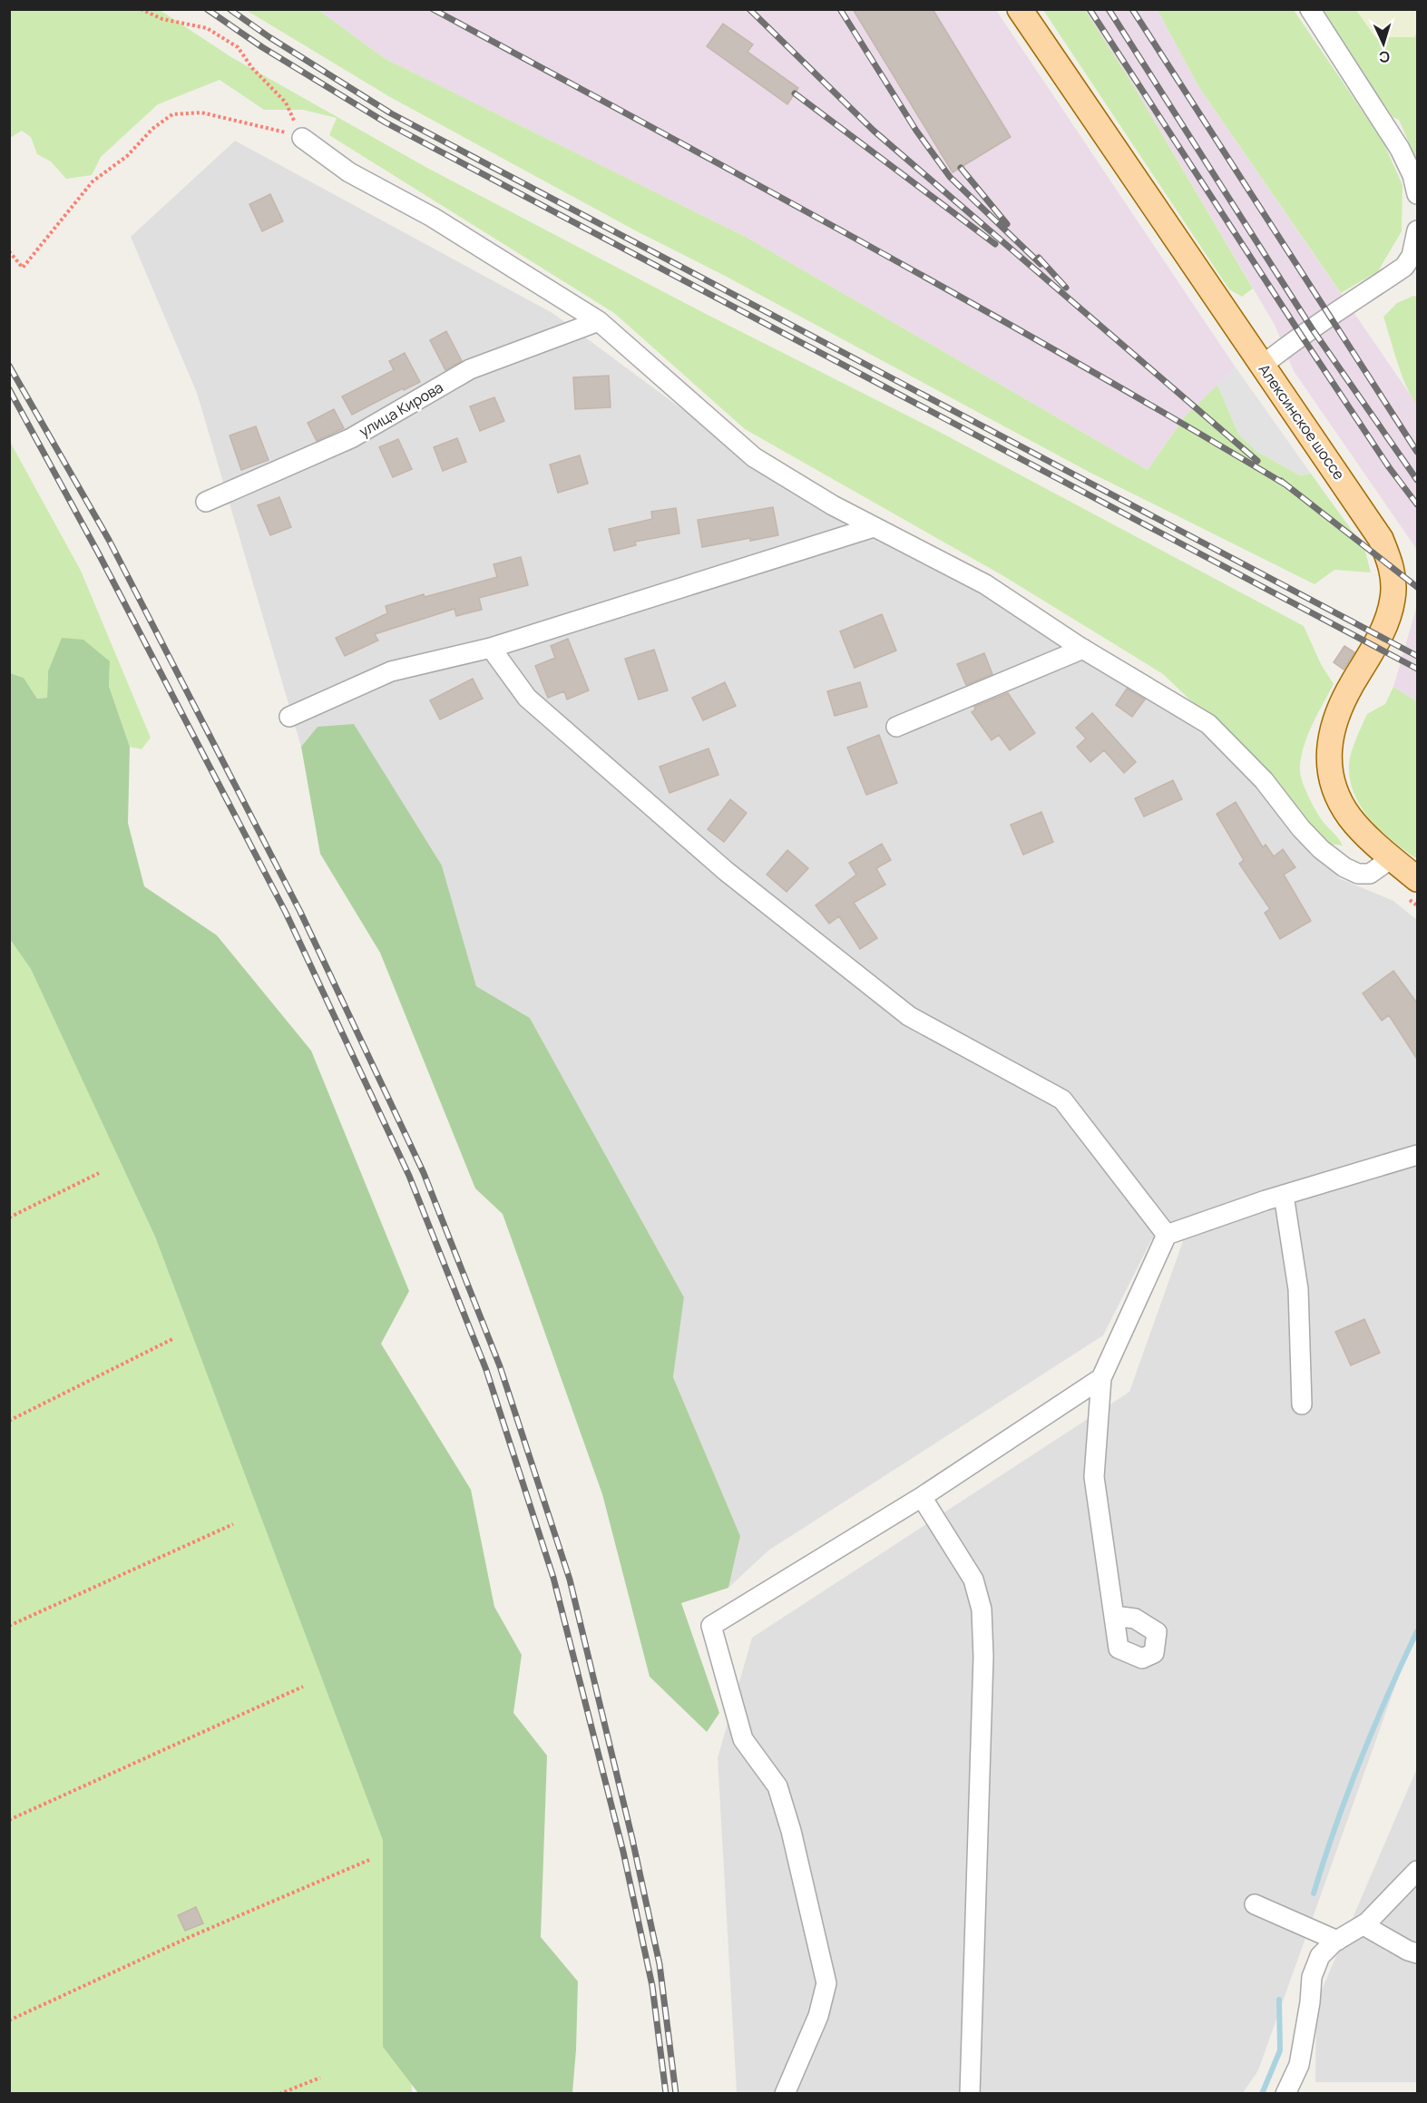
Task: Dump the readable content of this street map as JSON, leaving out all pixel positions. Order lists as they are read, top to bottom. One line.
{"streets":{"main road":["Алексинское шоссе"],"street":["улица Кирова"]},"north":"bottom"}
